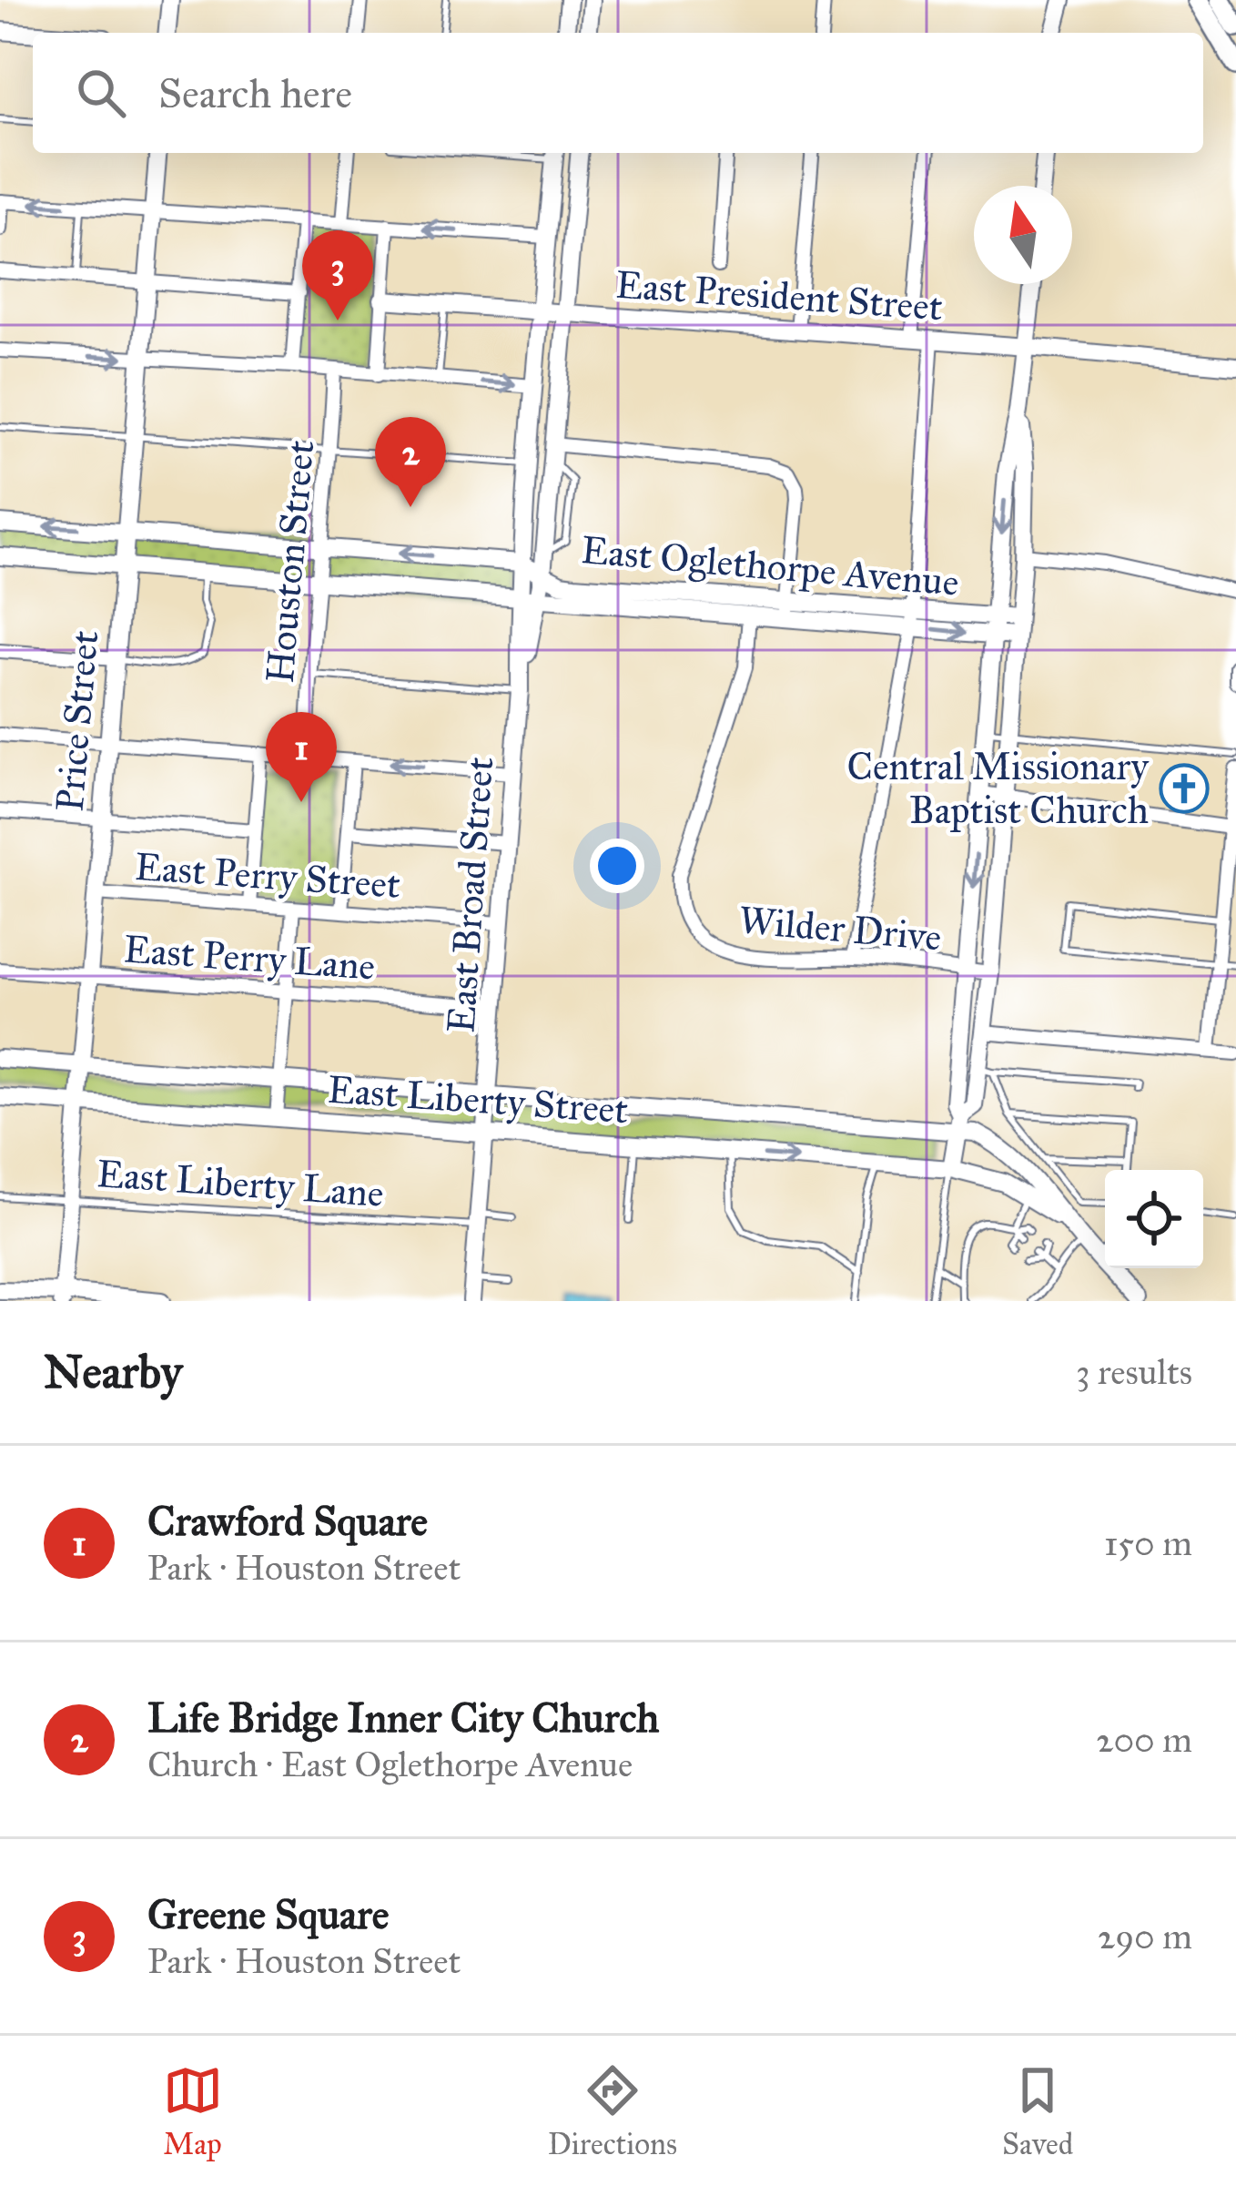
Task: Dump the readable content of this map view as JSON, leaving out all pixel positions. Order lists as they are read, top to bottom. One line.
{"streets":{"main road":["East President Street","East Oglethorpe Avenue","Price Street","East Broad Street","East Liberty Street"],"street":["Houston Street","East Perry Street","Wilder Drive","East Perry Lane"],"lane":["East Liberty Lane"]},"crossings":[["East President Street","East Broad Street"],["Houston Street","East Oglethorpe Avenue"],["East Oglethorpe Avenue","Price Street"],["East Oglethorpe Avenue","East Broad Street"],["East Oglethorpe Avenue","Wilder Drive"],["Price Street","East Perry Street"],["Price Street","East Perry Lane"],["Price Street","East Liberty Street"],["Price Street","East Liberty Lane"],["East Perry Street","East Broad Street"],["East Broad Street","East Perry Lane"],["East Broad Street","East Liberty Street"],["East Broad Street","East Liberty Lane"]],"places":{"church":["Central Missionary Baptist Church"]},"north":"top","page":{"search":"Search here","pins":["3","2","1"],"heading":["Nearby","3 results"],"list":[{"mark":"1","name":"Crawford Square","note":"Park · Houston Street","value":"150 m"},{"mark":"2","name":"Life Bridge Inner City Church","note":"Church · East Oglethorpe Avenue","value":"200 m"},{"mark":"3","name":"Greene Square","note":"Park · Houston Street","value":"290 m"}],"nav":["Map","Directions","Saved"]}}
